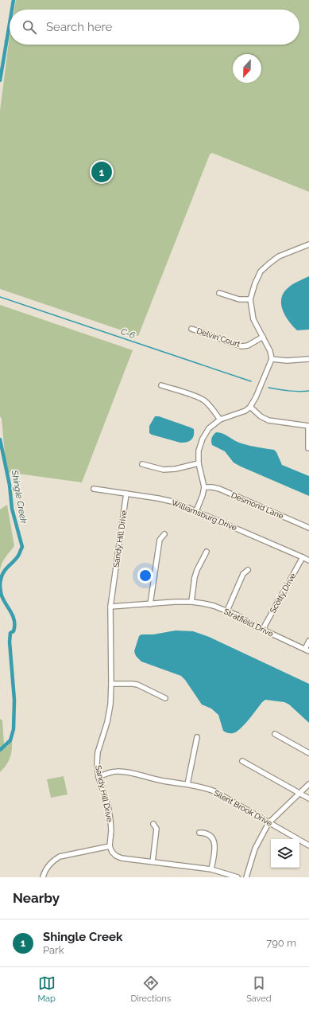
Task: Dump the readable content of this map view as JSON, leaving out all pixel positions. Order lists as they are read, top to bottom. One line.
{"streets":{"street":["Delvin Court","Desmond Lane","Williamsburg Drive","Sandy Hill Drive","Scotty Drive","Stratfield Drive","Silent Brook Drive"]},"crossings":[["Williamsburg Drive","Sandy Hill Drive"],["Williamsburg Drive","Scotty Drive"],["Sandy Hill Drive","Stratfield Drive"],["Sandy Hill Drive","Silent Brook Drive"],["Scotty Drive","Stratfield Drive"]],"water":["C-6","Shingle Creek"],"north":"bottom","page":{"search":"Search here","pins":"1","heading":"Nearby","list":[{"mark":"1","name":"Shingle Creek","note":"Park","value":"790 m"}],"nav":["Map","Directions","Saved"]}}
